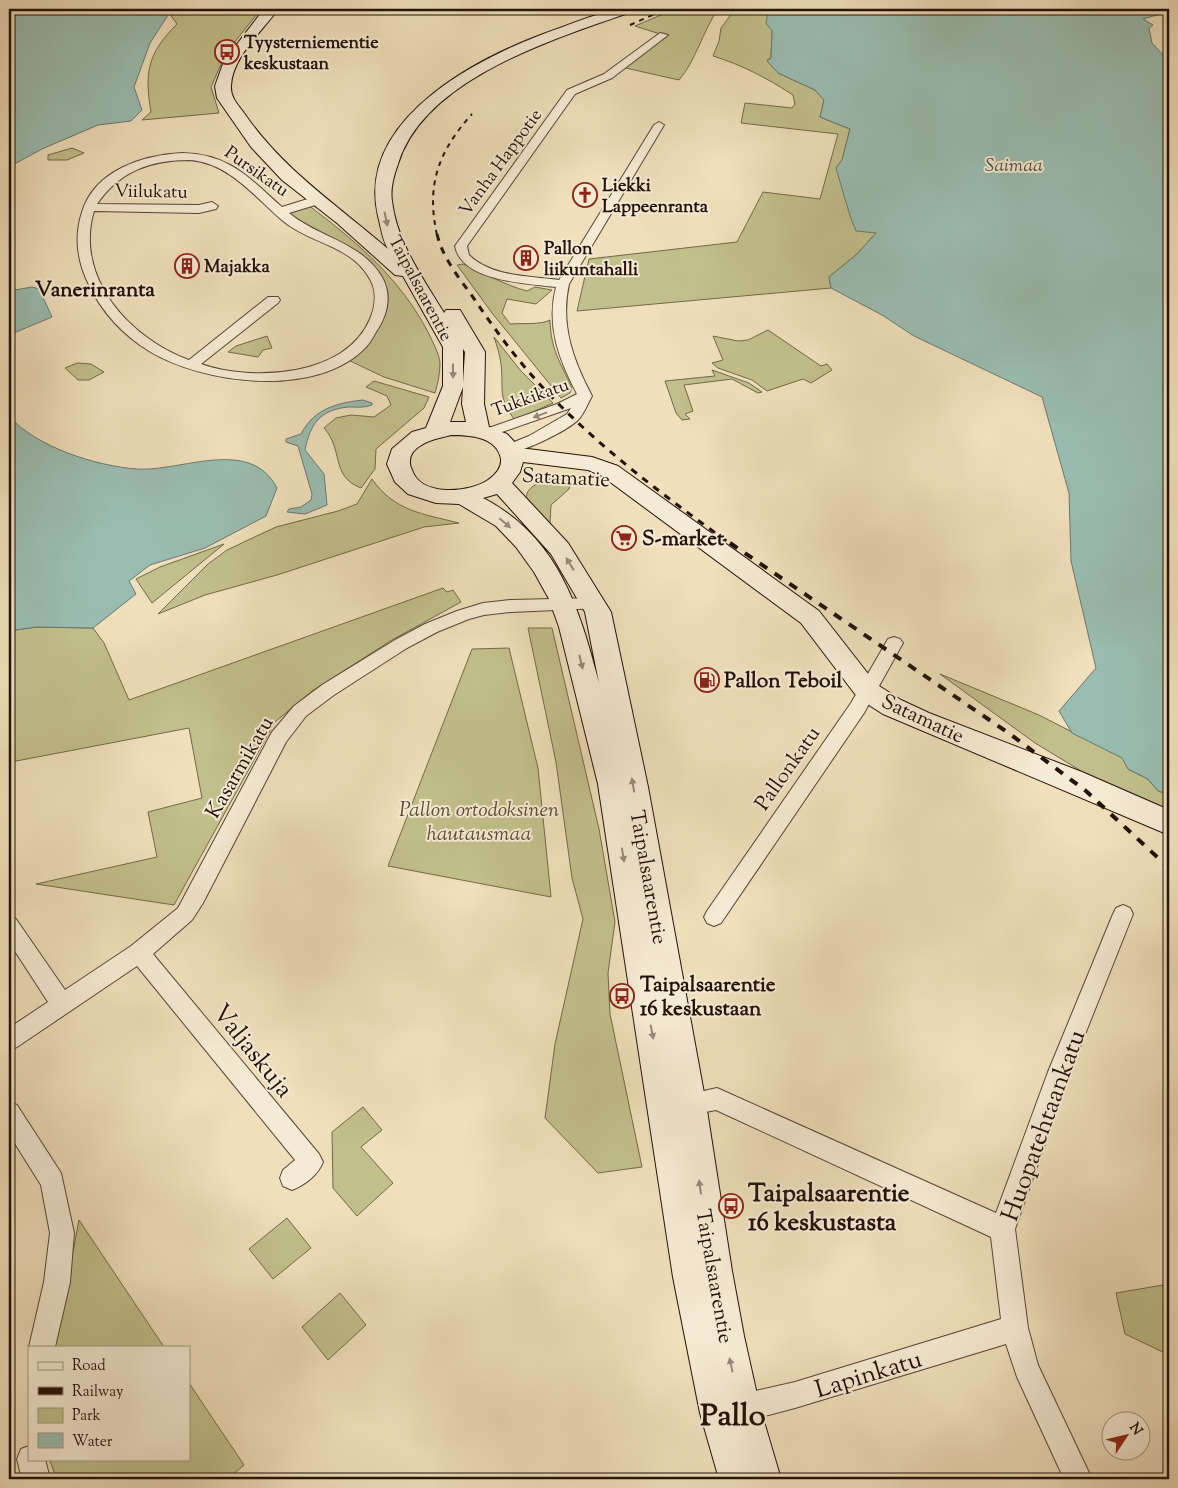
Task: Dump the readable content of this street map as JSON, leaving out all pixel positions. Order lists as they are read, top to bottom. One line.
{"streets":{"main road":["Taipalsaarentie","Satamatie"],"street":["Vanha Happotie","Pursikatu","Viilukatu","Tukkikatu","Kasarmikatu","Pallonkatu","Valjaskuja","Huopatehtaankatu","Lapinkatu"]},"crossings":[["Vanha Happotie","Tukkikatu"],["Pursikatu","Viilukatu"],["Taipalsaarentie","Tukkikatu"],["Taipalsaarentie","Satamatie"],["Taipalsaarentie","Kasarmikatu"],["Taipalsaarentie","Lapinkatu"],["Tukkikatu","Satamatie"],["Satamatie","Pallonkatu"],["Kasarmikatu","Valjaskuja"],["Huopatehtaankatu","Lapinkatu"]],"districts":["Vanerinranta","Pallo"],"water":["Saimaa"],"parks":["Pallon ortodoksinen hautausmaa"],"places":{"bus stop":["Tyysterniementie keskustaan","Taipalsaarentie 16 keskustaan","Taipalsaarentie 16 keskustasta"],"church":["Liekki Lappeenranta"],"building":["Pallon liikuntahalli","Majakka"],"supermarket":["S-market"],"fuel station":["Pallon Teboil"]},"legend":["Road","Railway","Park","Water"],"north":"top right"}
